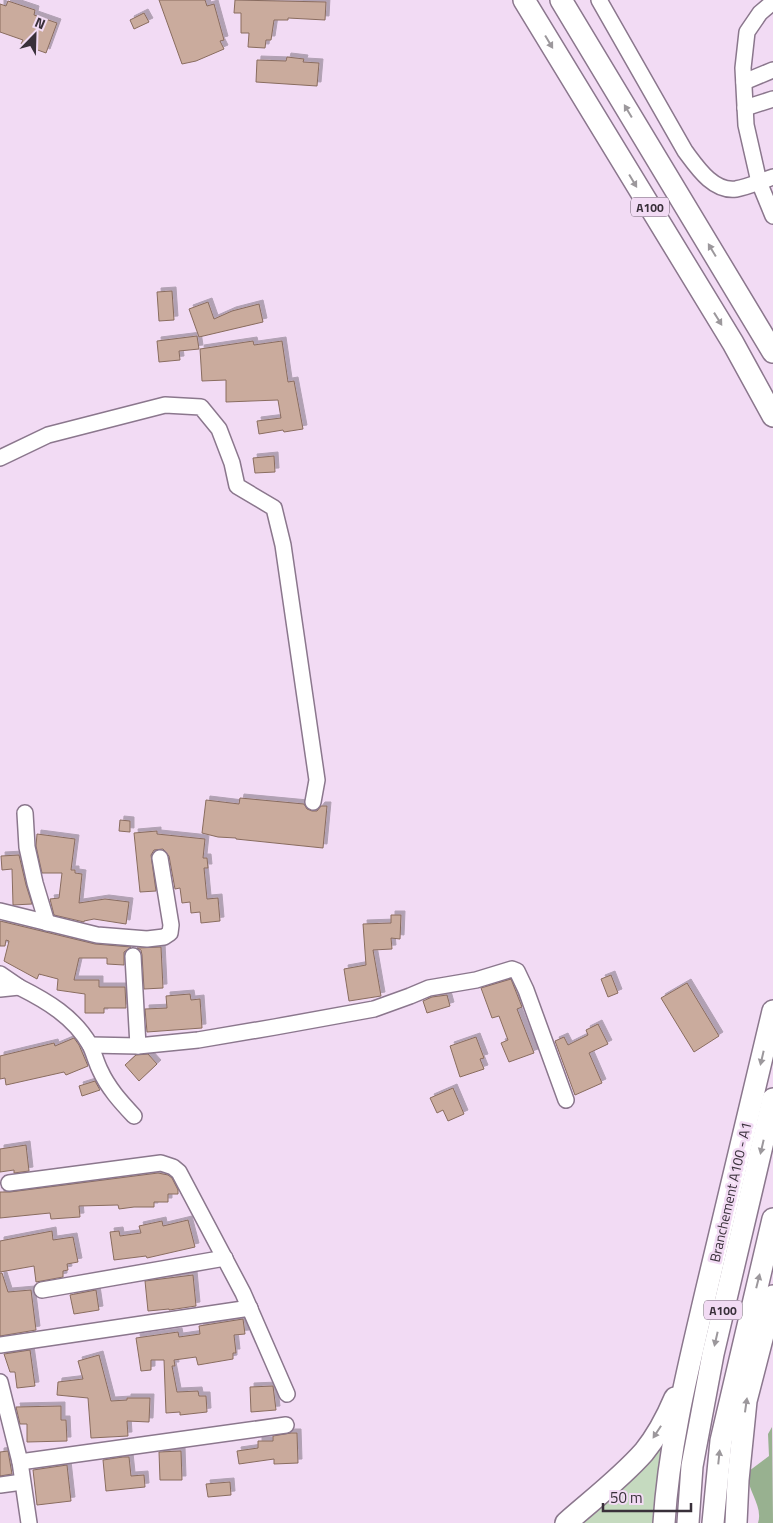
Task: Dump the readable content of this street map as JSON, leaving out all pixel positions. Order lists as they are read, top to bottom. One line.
{"streets":{"highway":["A100","Branchement A100 - A1"]},"one_way":["Branchement A100 - A1"],"scale_bar":"50 m","north":"top right"}
